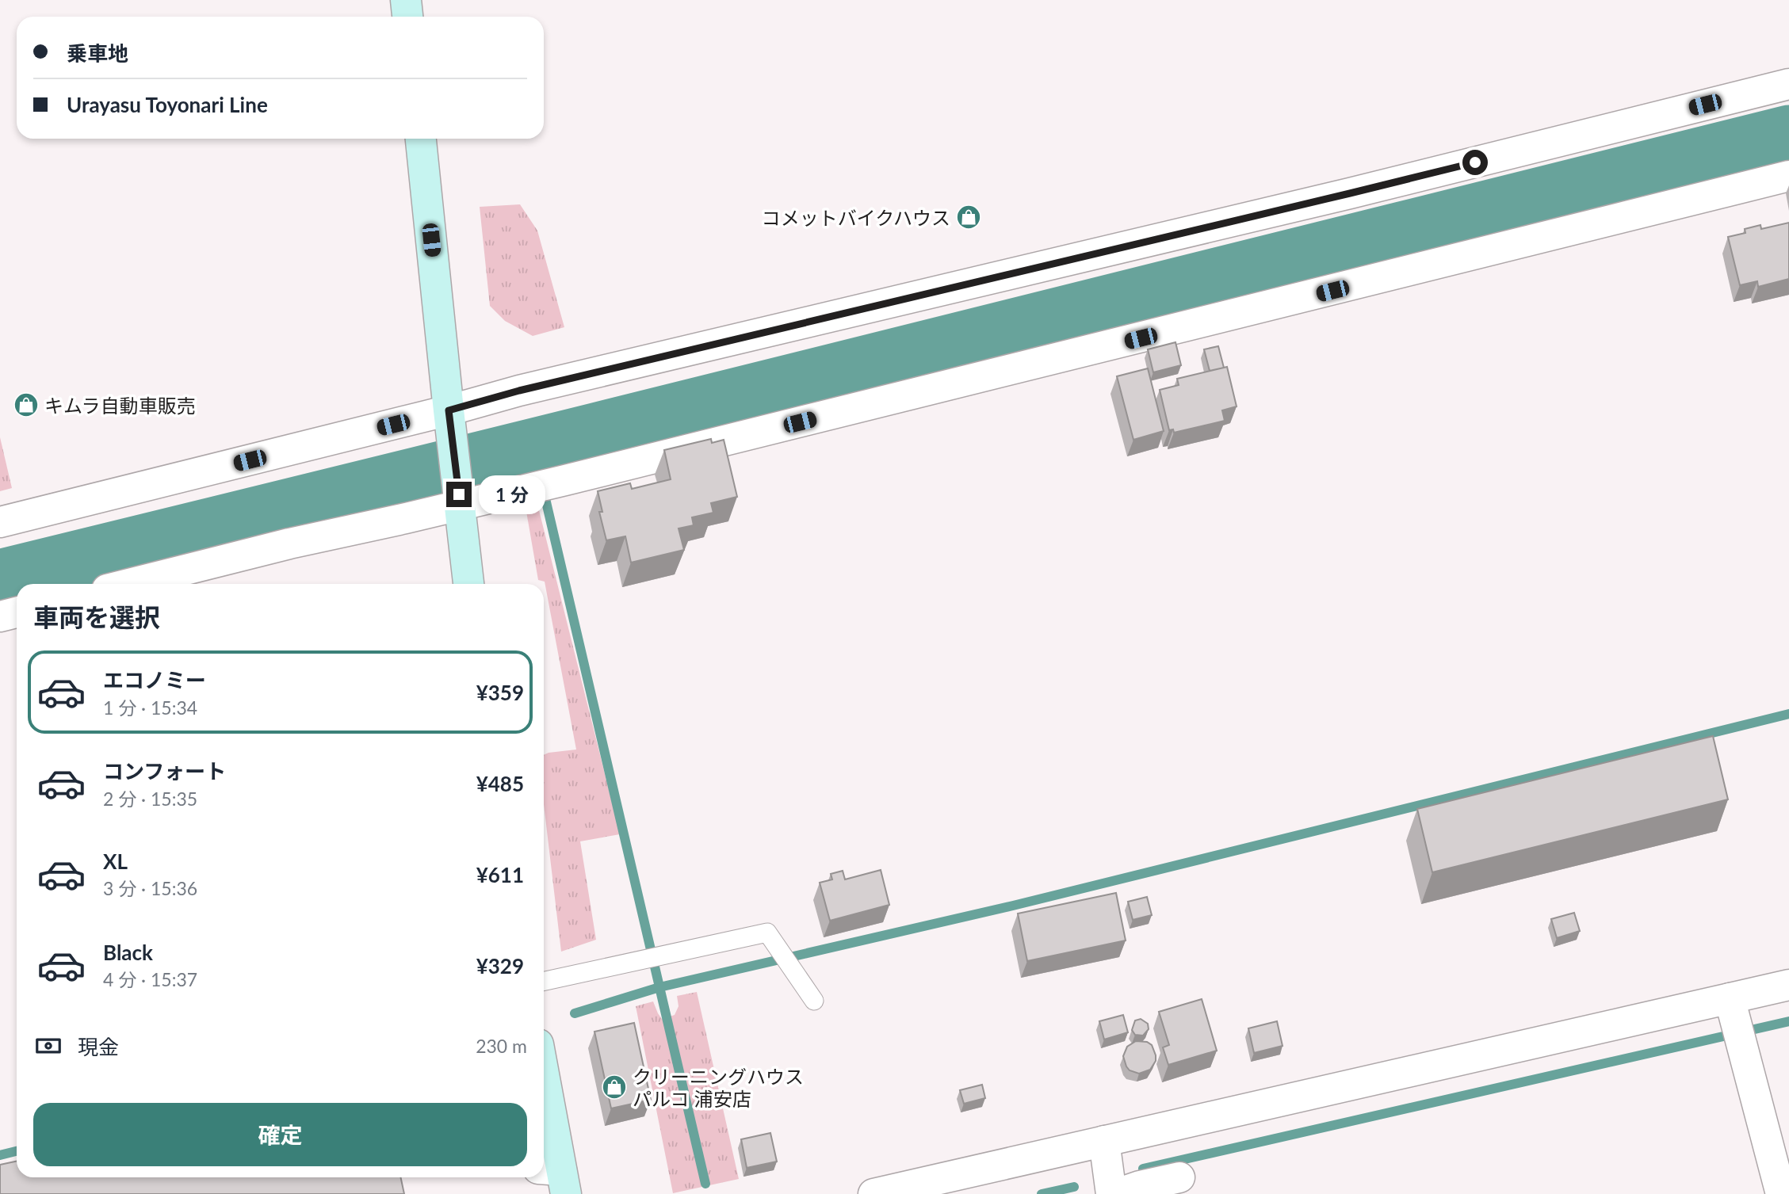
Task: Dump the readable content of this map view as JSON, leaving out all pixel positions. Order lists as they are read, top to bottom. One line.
{"places":{"shop":["コメットバイクハウス","キムラ自動車販売","クリーニングハウス パルコ 浦安店"]},"page":{"banner":["乗車地","Urayasu Toyonari Line"],"bubble":"1 分","heading":"車両を選択","list":[{"name":"エコノミー","note":"1 分 · 15:34","value":"¥359"},{"name":"コンフォート","note":"2 分 · 15:35","value":"¥485"},{"name":"XL","note":"3 分 · 15:36","value":"¥611"},{"name":"Black","note":"4 分 · 15:37","value":"¥329"}],"pay":["現金","230 m"],"buttons":"確定"}}
